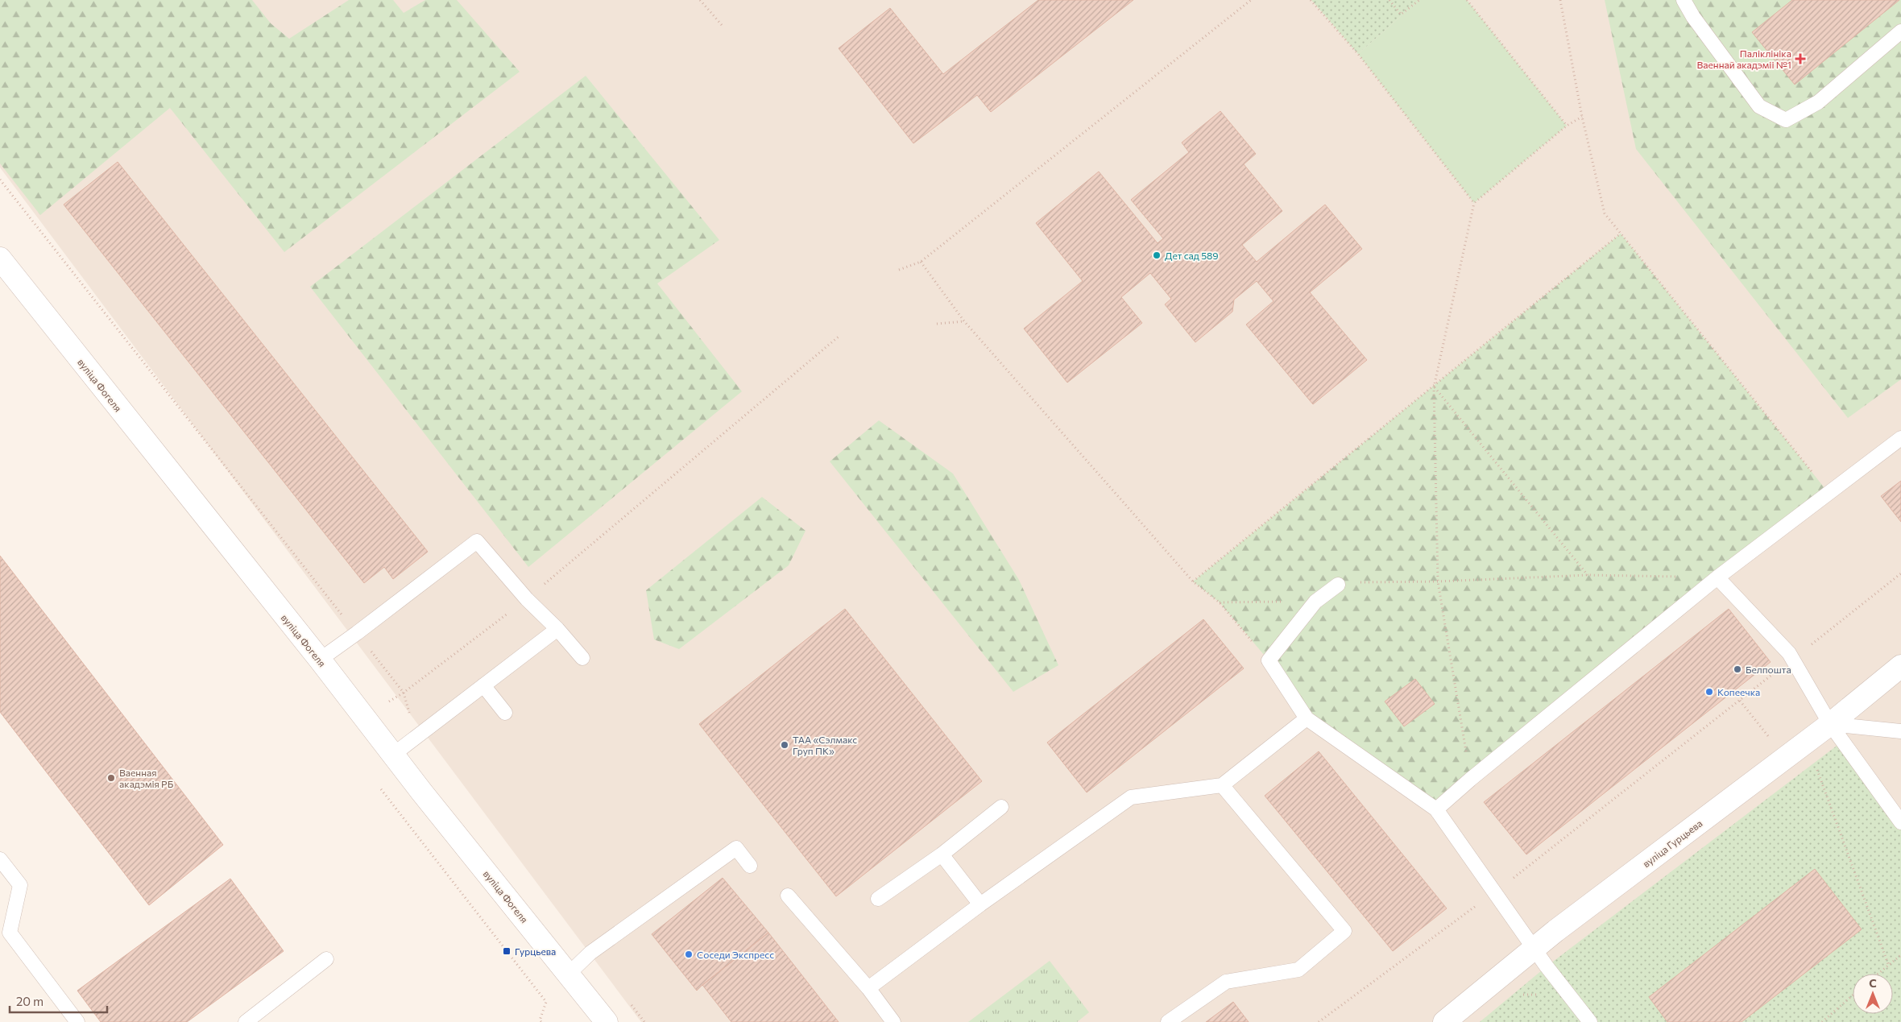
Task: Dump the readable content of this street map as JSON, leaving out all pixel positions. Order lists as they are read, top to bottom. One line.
{"streets":{"street":["вуліца Фогеля","вуліца Гурцьева"]},"places":{"health":["Паліклініка Ваеннай акадэміі №1"],"other":["Дет сад 589","Белпошта","Копеечка","ТАА «Сэлмакс Груп ПК»","Ваенная акадэмія РБ","Соседи Экспресс"],"transit":["Гурцьева"]},"scale_bar":"20 m","north":"top"}
